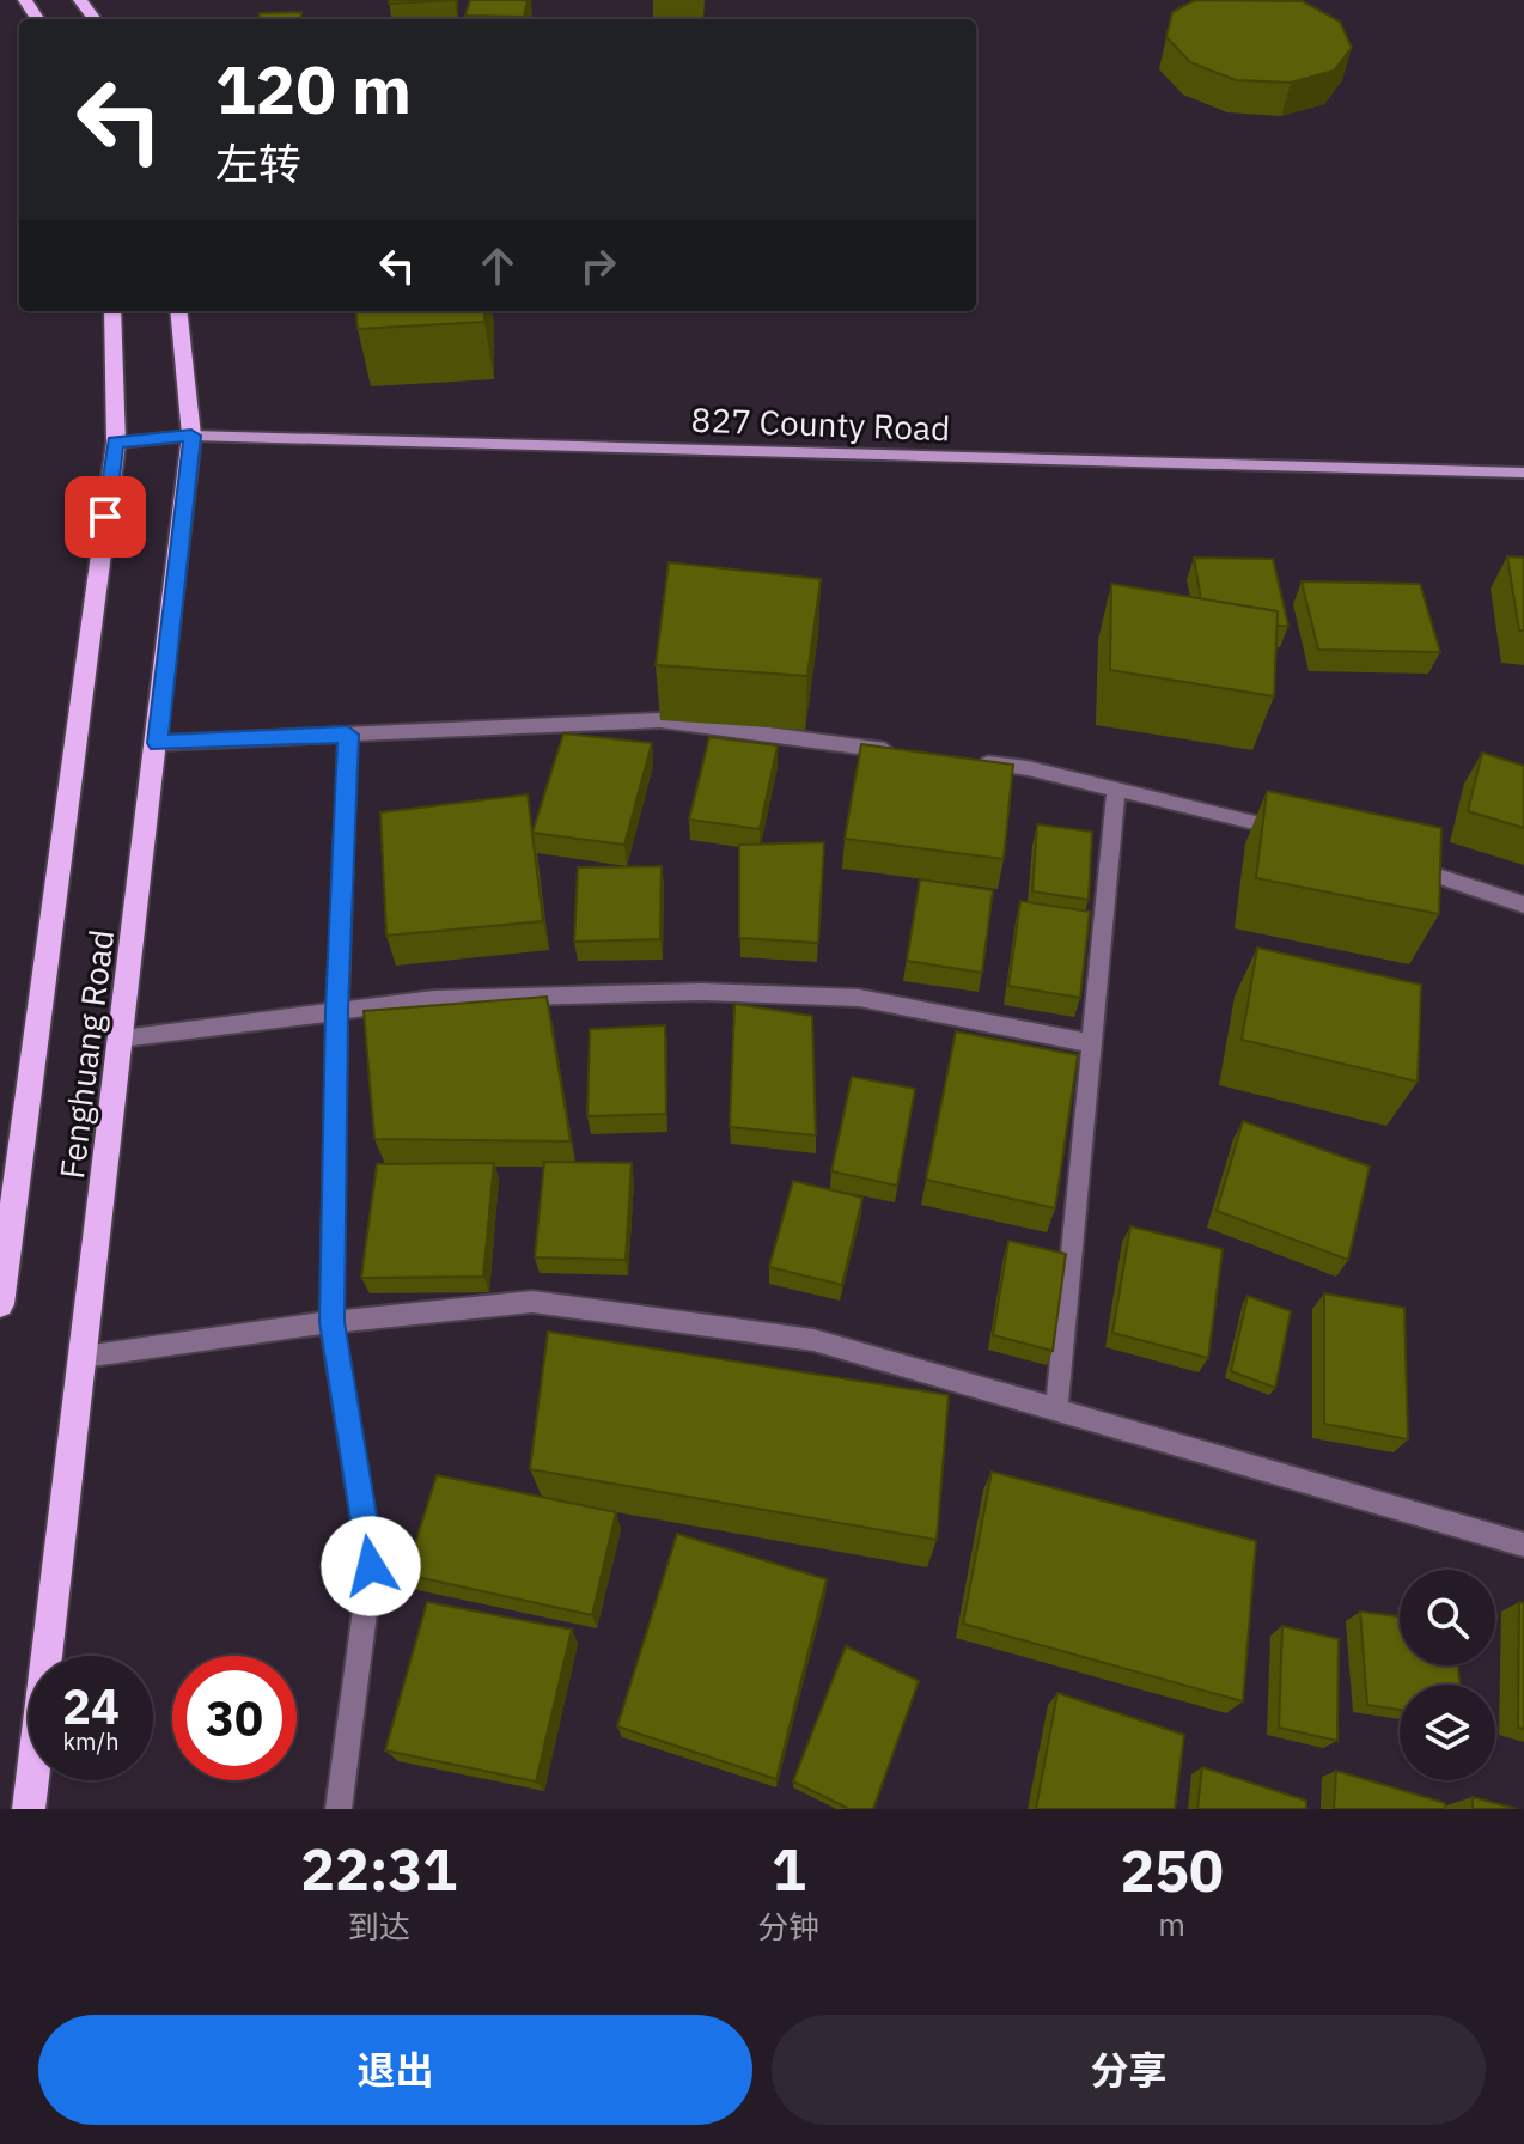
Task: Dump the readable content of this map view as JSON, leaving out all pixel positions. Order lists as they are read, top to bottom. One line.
{"streets":{"main road":["827 County Road","Fenghuang Road"]},"crossings":[["827 County Road","Fenghuang Road"]],"page":{"turn":["120 m","左转"],"speed":"24 km/h","limit":"30","eta":["22:31","到达","1","分钟","250","m"],"buttons":["退出","分享"]}}
